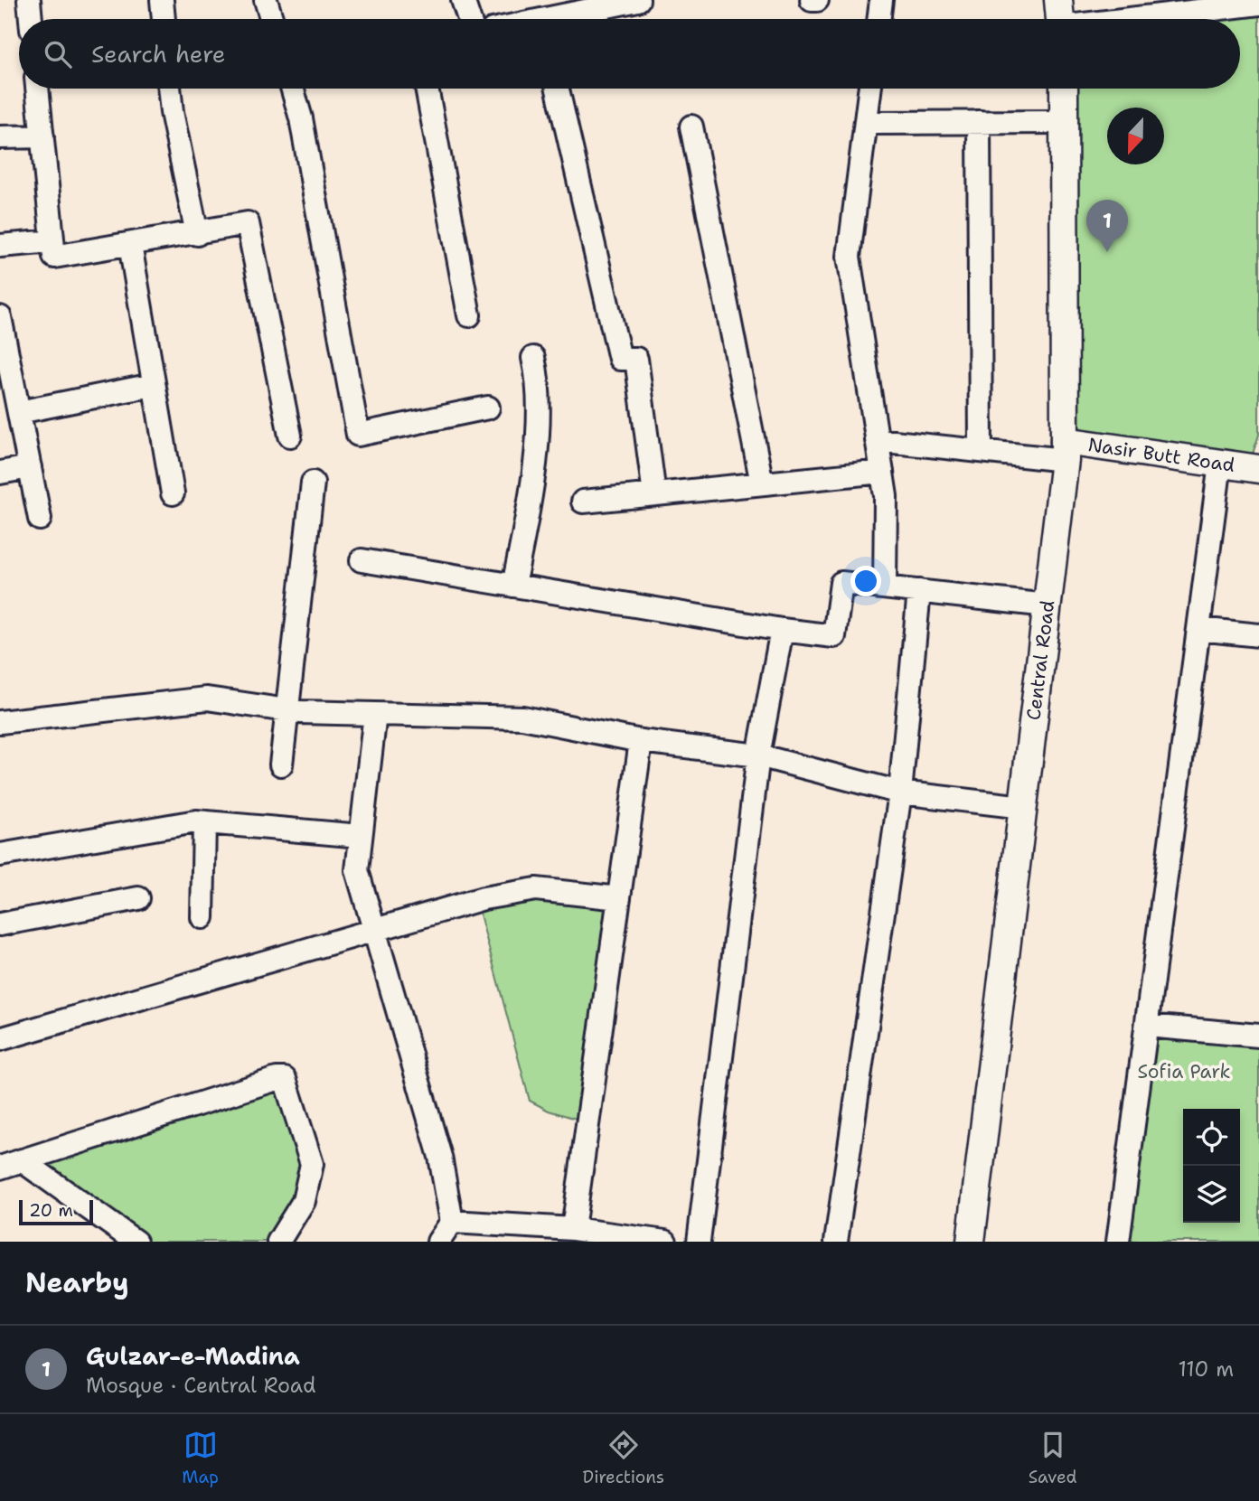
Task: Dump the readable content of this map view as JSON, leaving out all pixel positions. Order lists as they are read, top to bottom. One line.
{"streets":{"street":["Nasir Butt Road","Central Road"]},"crossings":[["Nasir Butt Road","Central Road"]],"parks":["Sofia Park"],"scale_bar":"20 m","north":"bottom","page":{"search":"Search here","pins":"1","scale":"20 m","heading":"Nearby","list":[{"mark":"1","name":"Gulzar-e-Madina","note":"Mosque · Central Road","value":"110 m"}],"nav":["Map","Directions","Saved"]}}
